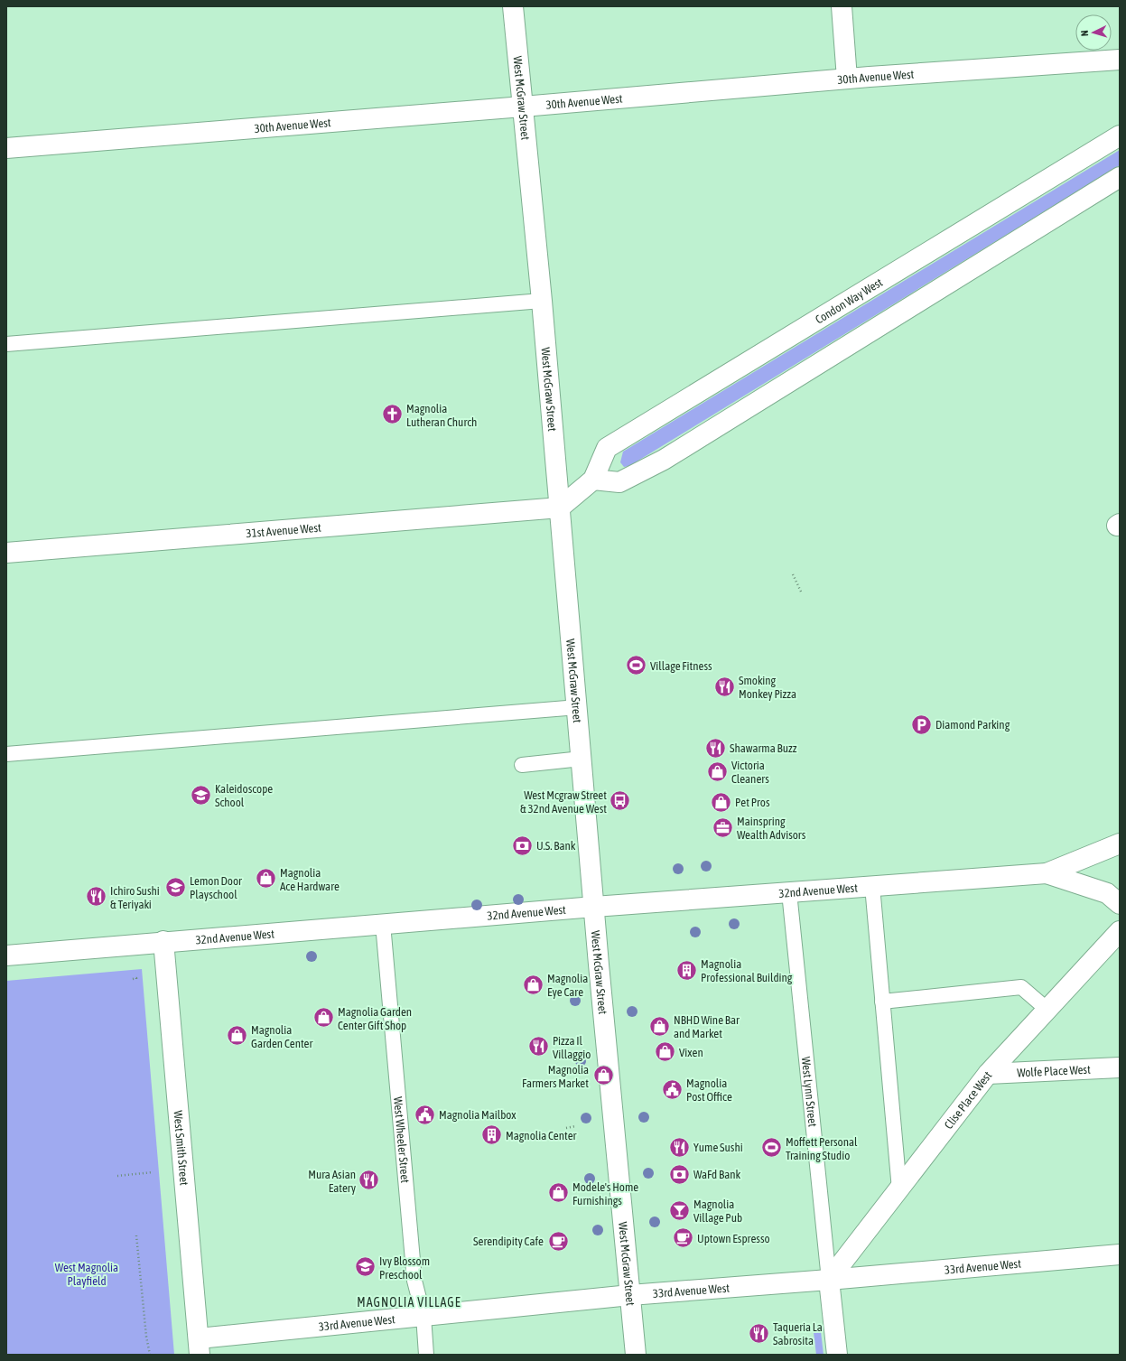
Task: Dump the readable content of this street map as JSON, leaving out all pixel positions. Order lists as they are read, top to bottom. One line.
{"streets":{"street":["30th Avenue West","West McGraw Street","Condon Way West","31st Avenue West","32nd Avenue West","Wolfe Place West","West Lynn Street","Clise Place West","West Smith Street","33rd Avenue West"],"lane":["West Wheeler Street"]},"crossings":[["30th Avenue West","West McGraw Street"],["West McGraw Street","Condon Way West"],["West McGraw Street","31st Avenue West"],["West McGraw Street","32nd Avenue West"],["West McGraw Street","33rd Avenue West"],["Condon Way West","31st Avenue West"],["32nd Avenue West","West Lynn Street"],["32nd Avenue West","West Wheeler Street"],["32nd Avenue West","West Smith Street"],["Wolfe Place West","Clise Place West"],["West Lynn Street","Clise Place West"],["West Lynn Street","33rd Avenue West"],["Clise Place West","33rd Avenue West"],["West Wheeler Street","33rd Avenue West"],["West Smith Street","33rd Avenue West"]],"districts":["MAGNOLIA VILLAGE"],"parks":["West Magnolia Playfield"],"places":{"church":["Magnolia Lutheran Church"],"sports":["Village Fitness","Moffett Personal Training Studio"],"restaurant":["Smoking Monkey Pizza","Shawarma Buzz","Ichiro Sushi & Teriyaki","Pizza Il Villaggio","Yume Sushi","Mura Asian Eatery","Taqueria La Sabrosita"],"parking":["Diamond Parking"],"shop":["Victoria Cleaners","Pet Pros","Magnolia Ace Hardware","Magnolia Eye Care","Magnolia Garden Center Gift Shop","NBHD Wine Bar and Market","Magnolia Garden Center","Vixen","Magnolia Farmers Market","Modele's Home Furnishings"],"school or university":["Kaleidoscope School","Lemon Door Playschool","Ivy Blossom Preschool"],"bus stop":["West Mcgraw Street & 32nd Avenue West"],"office":["Mainspring Wealth Advisors"],"bank":["U.S. Bank","WaFd Bank"],"building":["Magnolia Professional Building","Magnolia Center"],"public building":["Magnolia Post Office","Magnolia Mailbox"],"bar":["Magnolia Village Pub"],"cafe":["Uptown Espresso","Serendipity Cafe"]},"north":"left"}
